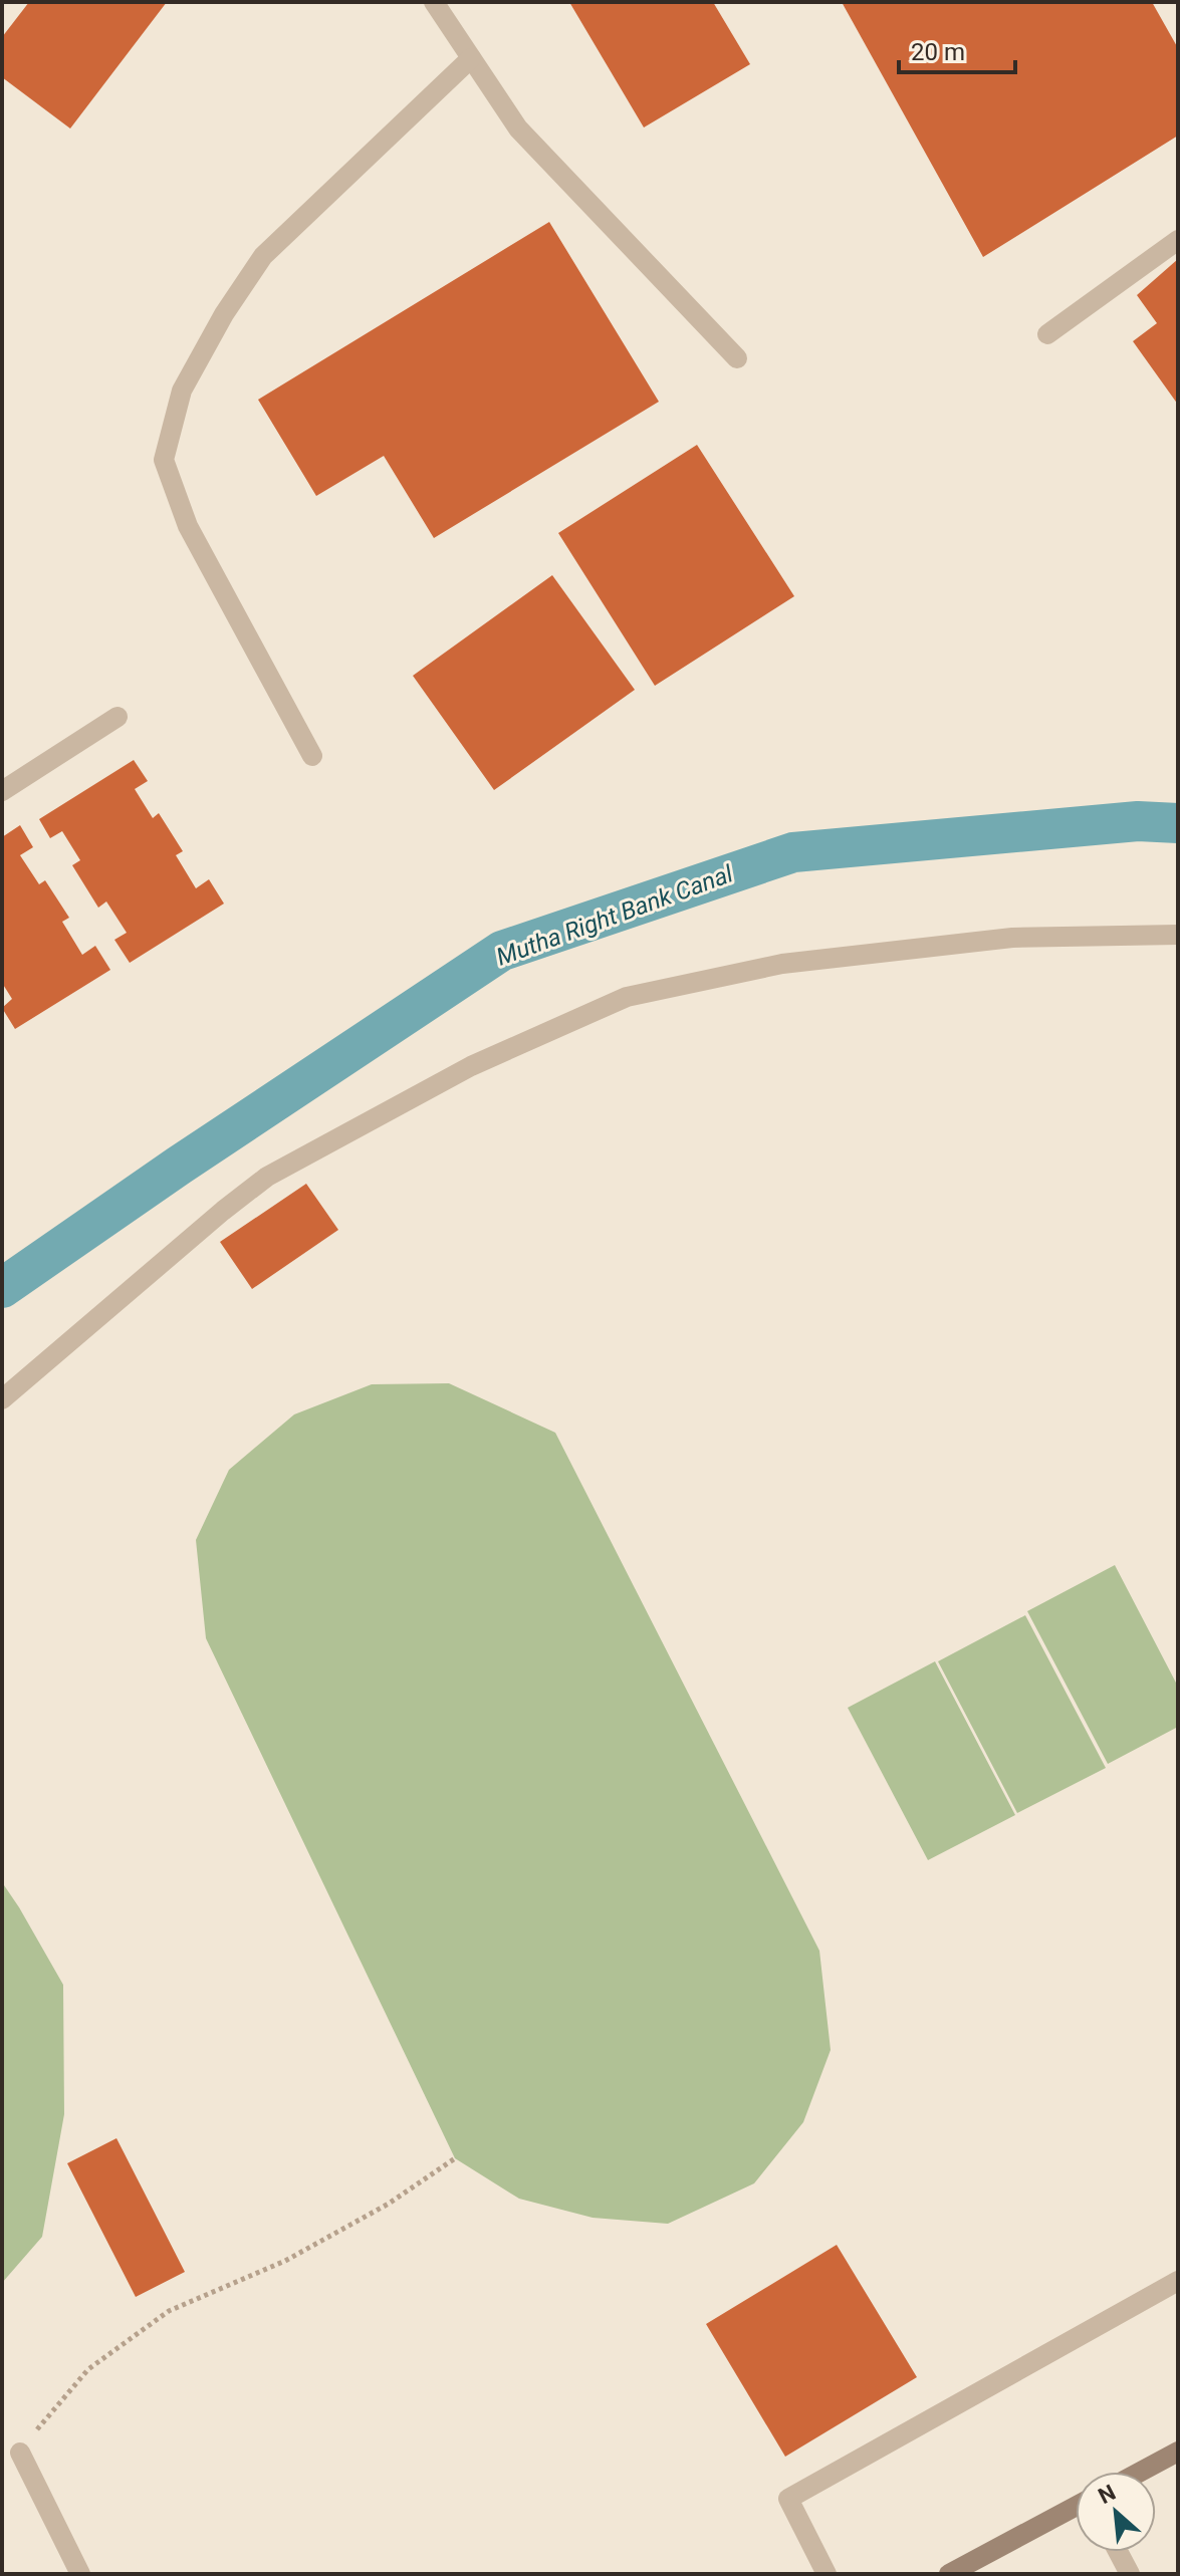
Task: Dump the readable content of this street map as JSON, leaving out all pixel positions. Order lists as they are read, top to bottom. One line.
{"water":["Mutha Right Bank Canal"],"scale_bar":"20 m","north":"top left"}
